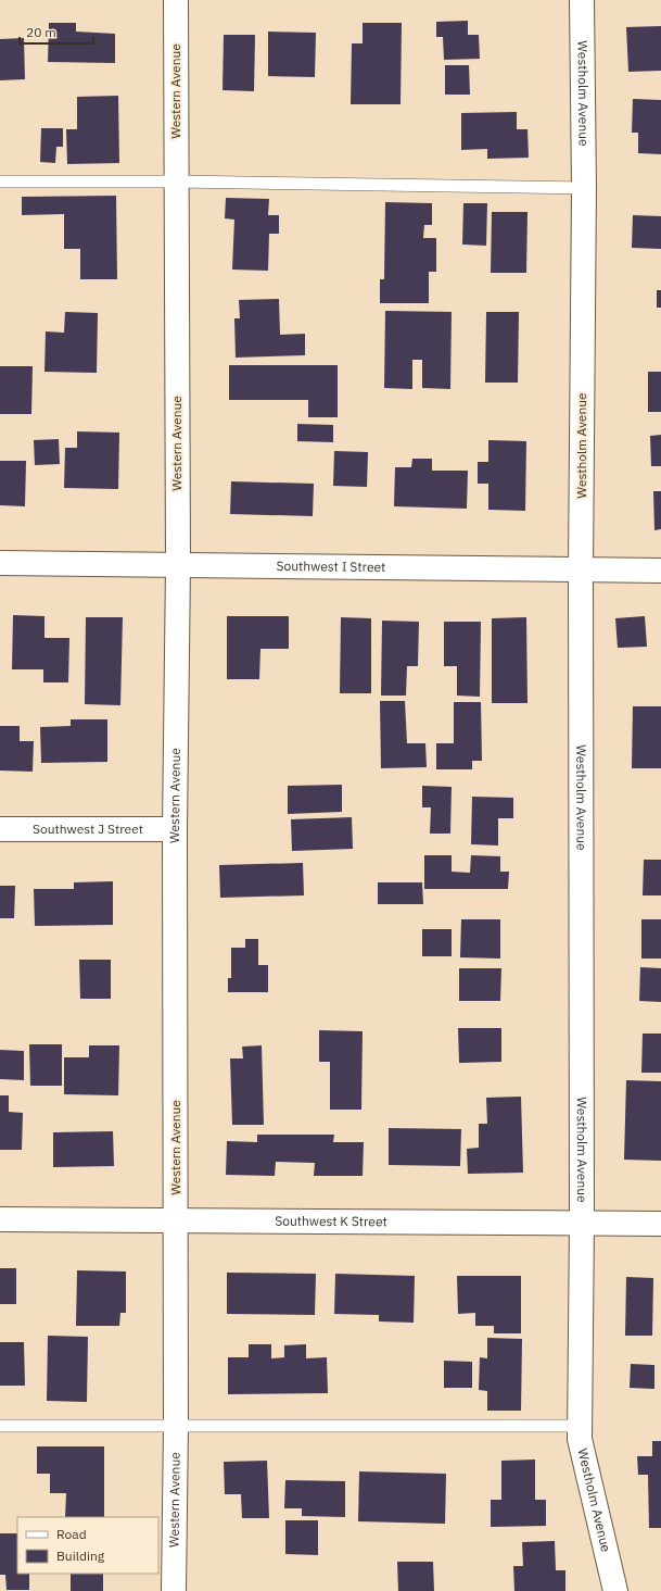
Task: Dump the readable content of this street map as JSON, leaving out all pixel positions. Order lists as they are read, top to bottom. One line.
{"streets":{"street":["Western Avenue","Westholm Avenue","Southwest I Street","Southwest J Street","Southwest K Street"]},"crossings":[["Western Avenue","Southwest I Street"],["Western Avenue","Southwest J Street"],["Western Avenue","Southwest K Street"],["Westholm Avenue","Southwest I Street"],["Westholm Avenue","Southwest K Street"]],"legend":["Road","Building"],"scale_bar":"20 m"}
